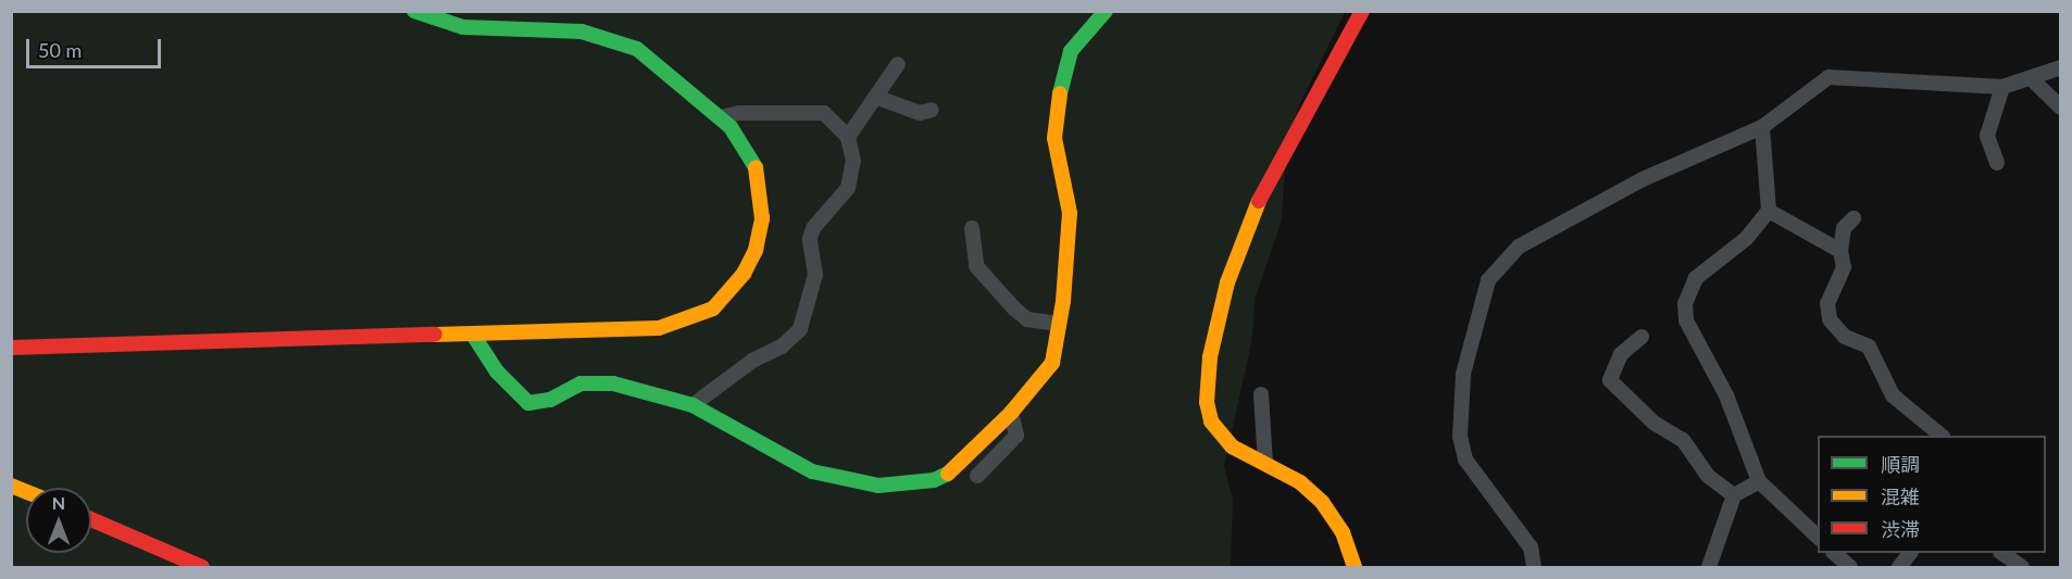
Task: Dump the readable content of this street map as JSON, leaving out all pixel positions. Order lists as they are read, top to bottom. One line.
{"legend":["順調","混雑","渋滞"],"scale_bar":"50 m","north":"top"}
